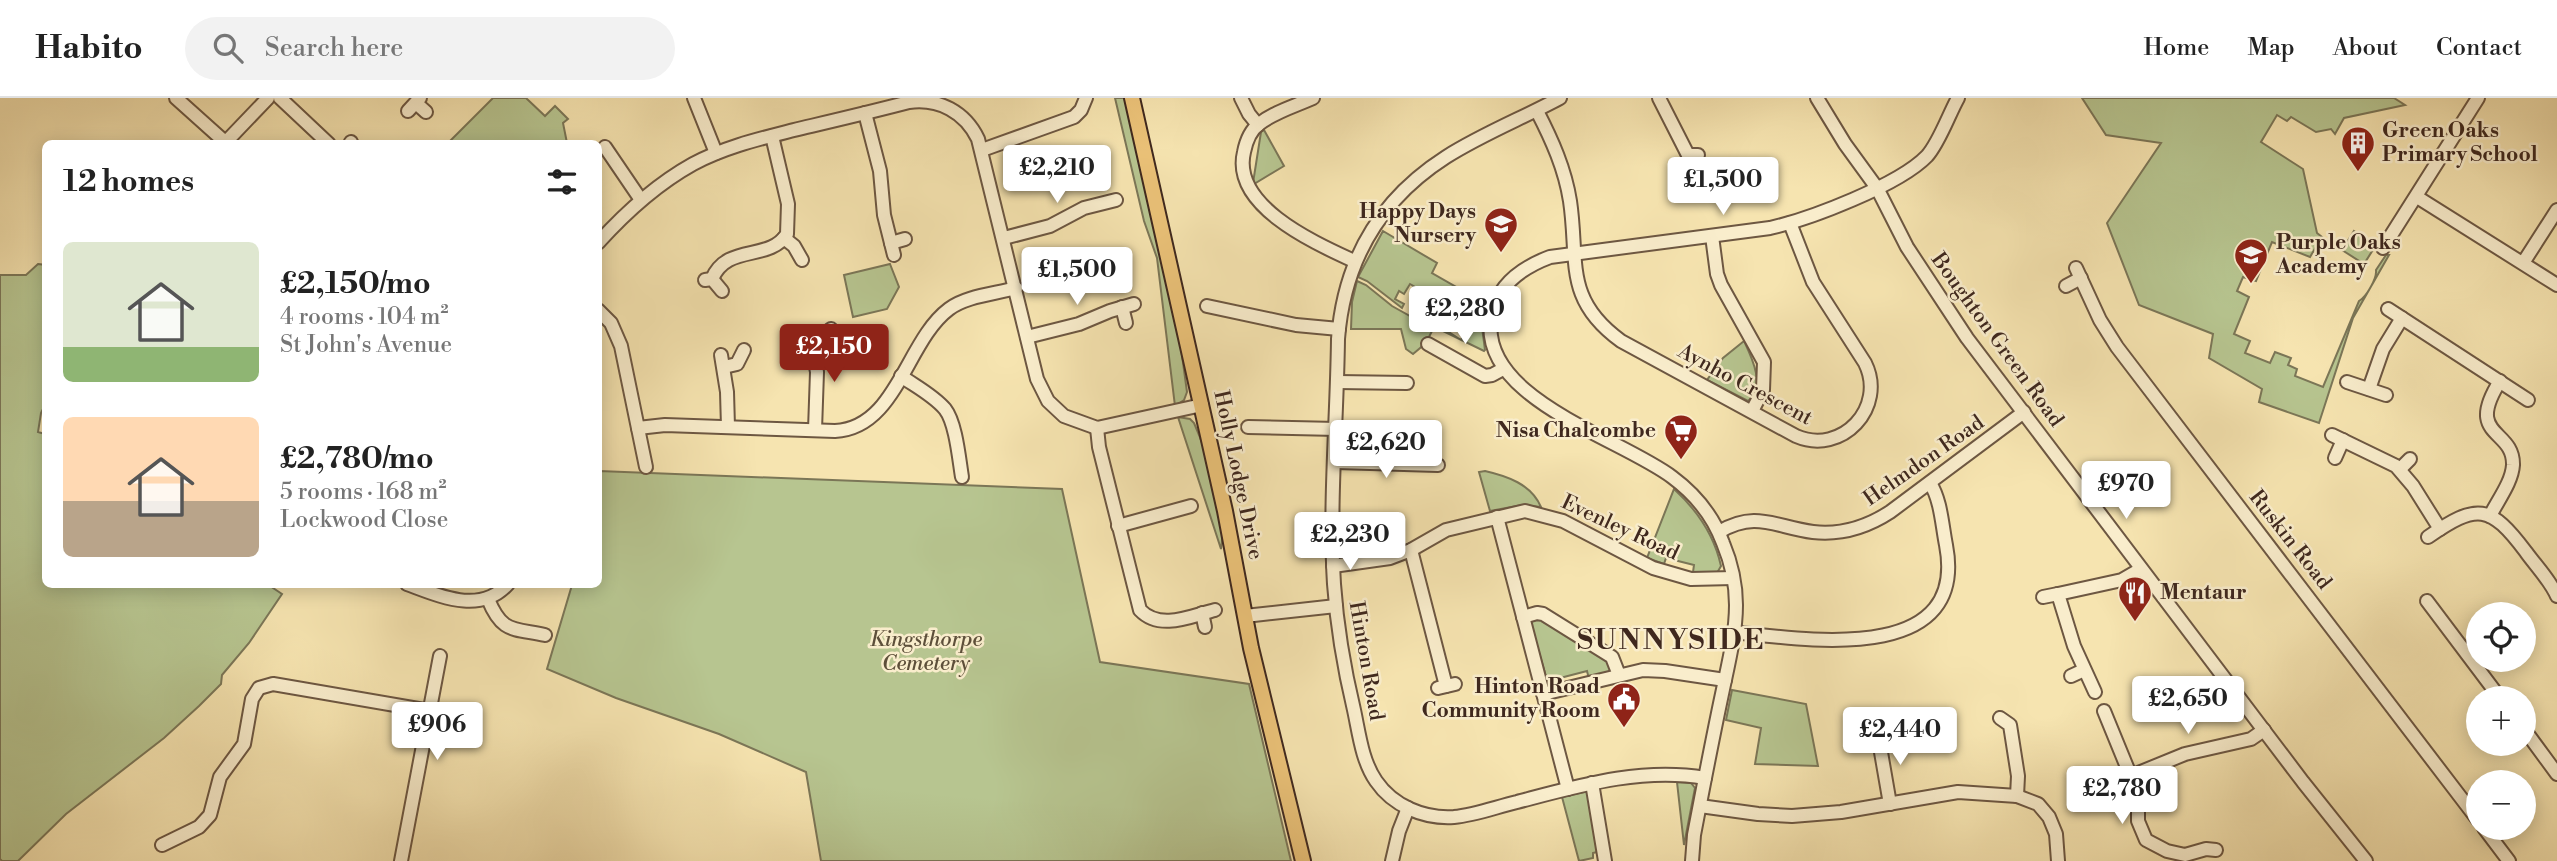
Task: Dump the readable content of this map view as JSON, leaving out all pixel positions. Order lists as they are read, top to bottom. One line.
{"streets":{"main road":["Holly Lodge Drive"],"street":["Boughton Green Road","Aynho Crescent","Helmdon Road","Evenley Road","Ruskin Road","Hinton Road"]},"crossings":[["Boughton Green Road","Helmdon Road"],["Aynho Crescent","Hinton Road"],["Evenley Road","Hinton Road"]],"districts":["SUNNYSIDE"],"parks":["Kingsthorpe Cemetery"],"places":{"building":["Green Oaks Primary School"],"school or university":["Happy Days Nursery","Purple Oaks Academy"],"supermarket":["Nisa Chalcombe"],"restaurant":["Mentaur"],"public building":["Hinton Road Community Room"]},"page":{"header":"Habito","search":"Search here","nav":["Home","Map","About","Contact"],"heading":"12 homes","price":["£2,210","£1,500","£1,500","£2,280","£2,150","£2,620","£970","£2,230","£2,650","£906","£2,440","£2,780"],"list":[{"name":"£2,150/mo","note":"4 rooms · 104 m² · St John's Avenue"},{"name":"£2,780/mo","note":"5 rooms · 168 m² · Lockwood Close"}],"map_buttons":["+","−"]}}
